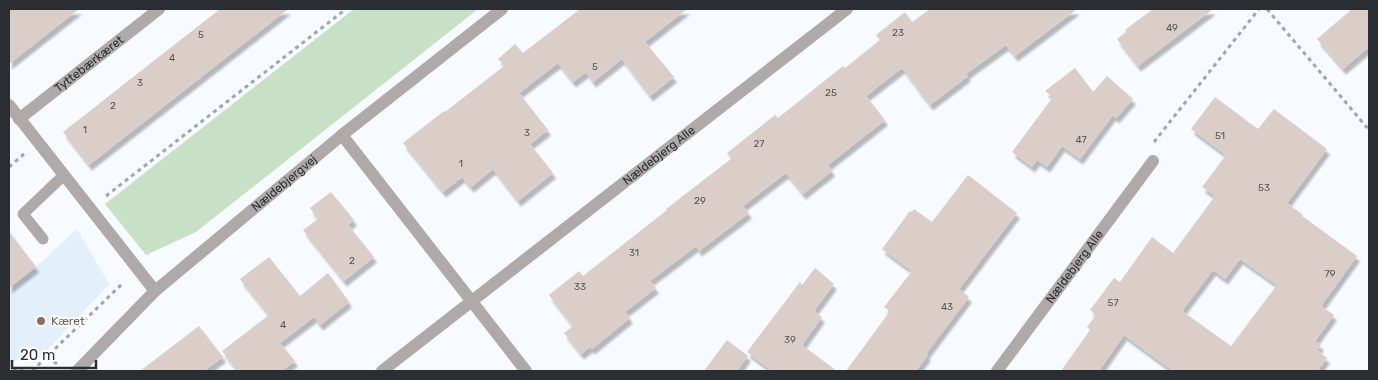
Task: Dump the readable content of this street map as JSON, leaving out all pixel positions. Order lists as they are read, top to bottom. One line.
{"streets":{"street":["Tyttebærkæret","Nældebjerg Alle","Nældebjergvej"]},"places":["Kæret"],"house_numbers":["49","23","5","4","5","3","25","2","1","3","51","47","27","1","53","29","31","2","79","33","57","43","4","39"],"scale_bar":"20 m"}
